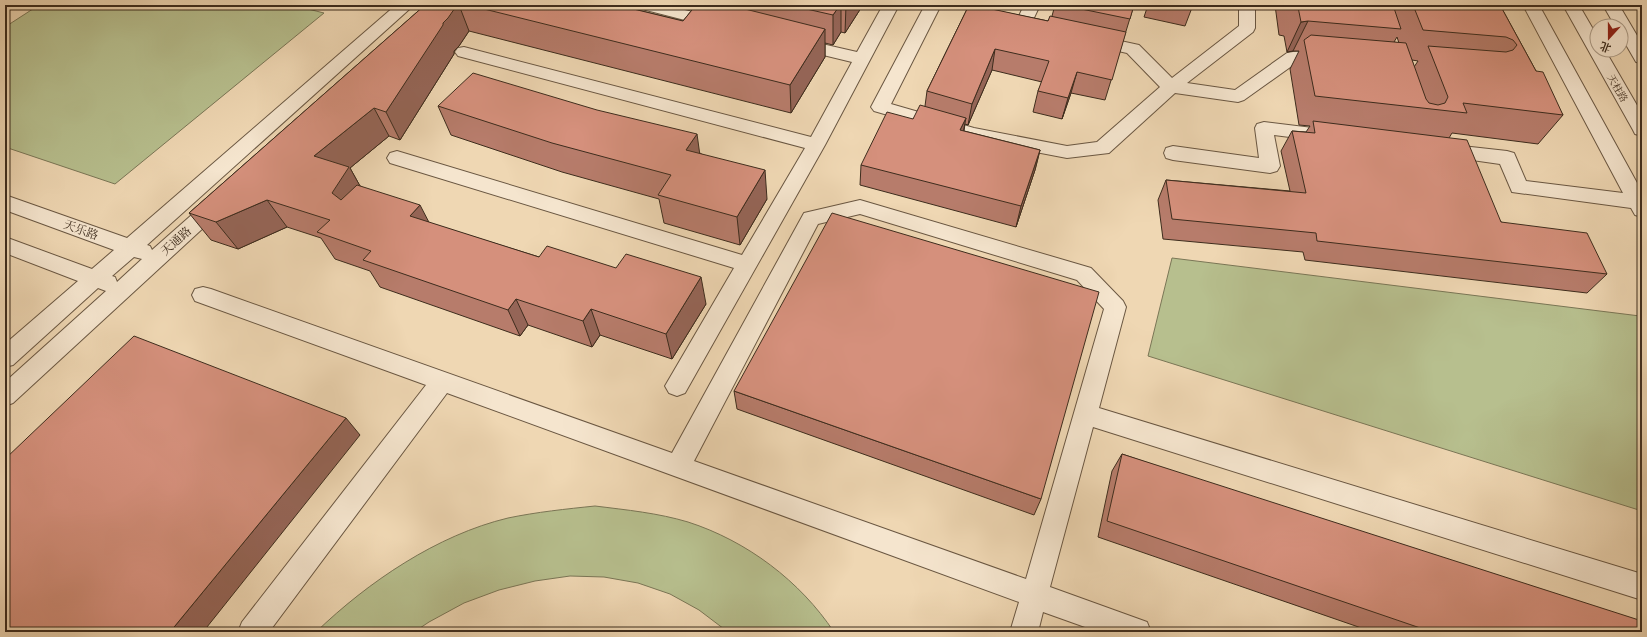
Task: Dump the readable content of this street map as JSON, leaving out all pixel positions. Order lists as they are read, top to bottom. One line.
{"streets":{"street":["天柱路","天乐路","天通路"]},"crossings":[["天乐路","天通路"]],"north":"bottom"}
